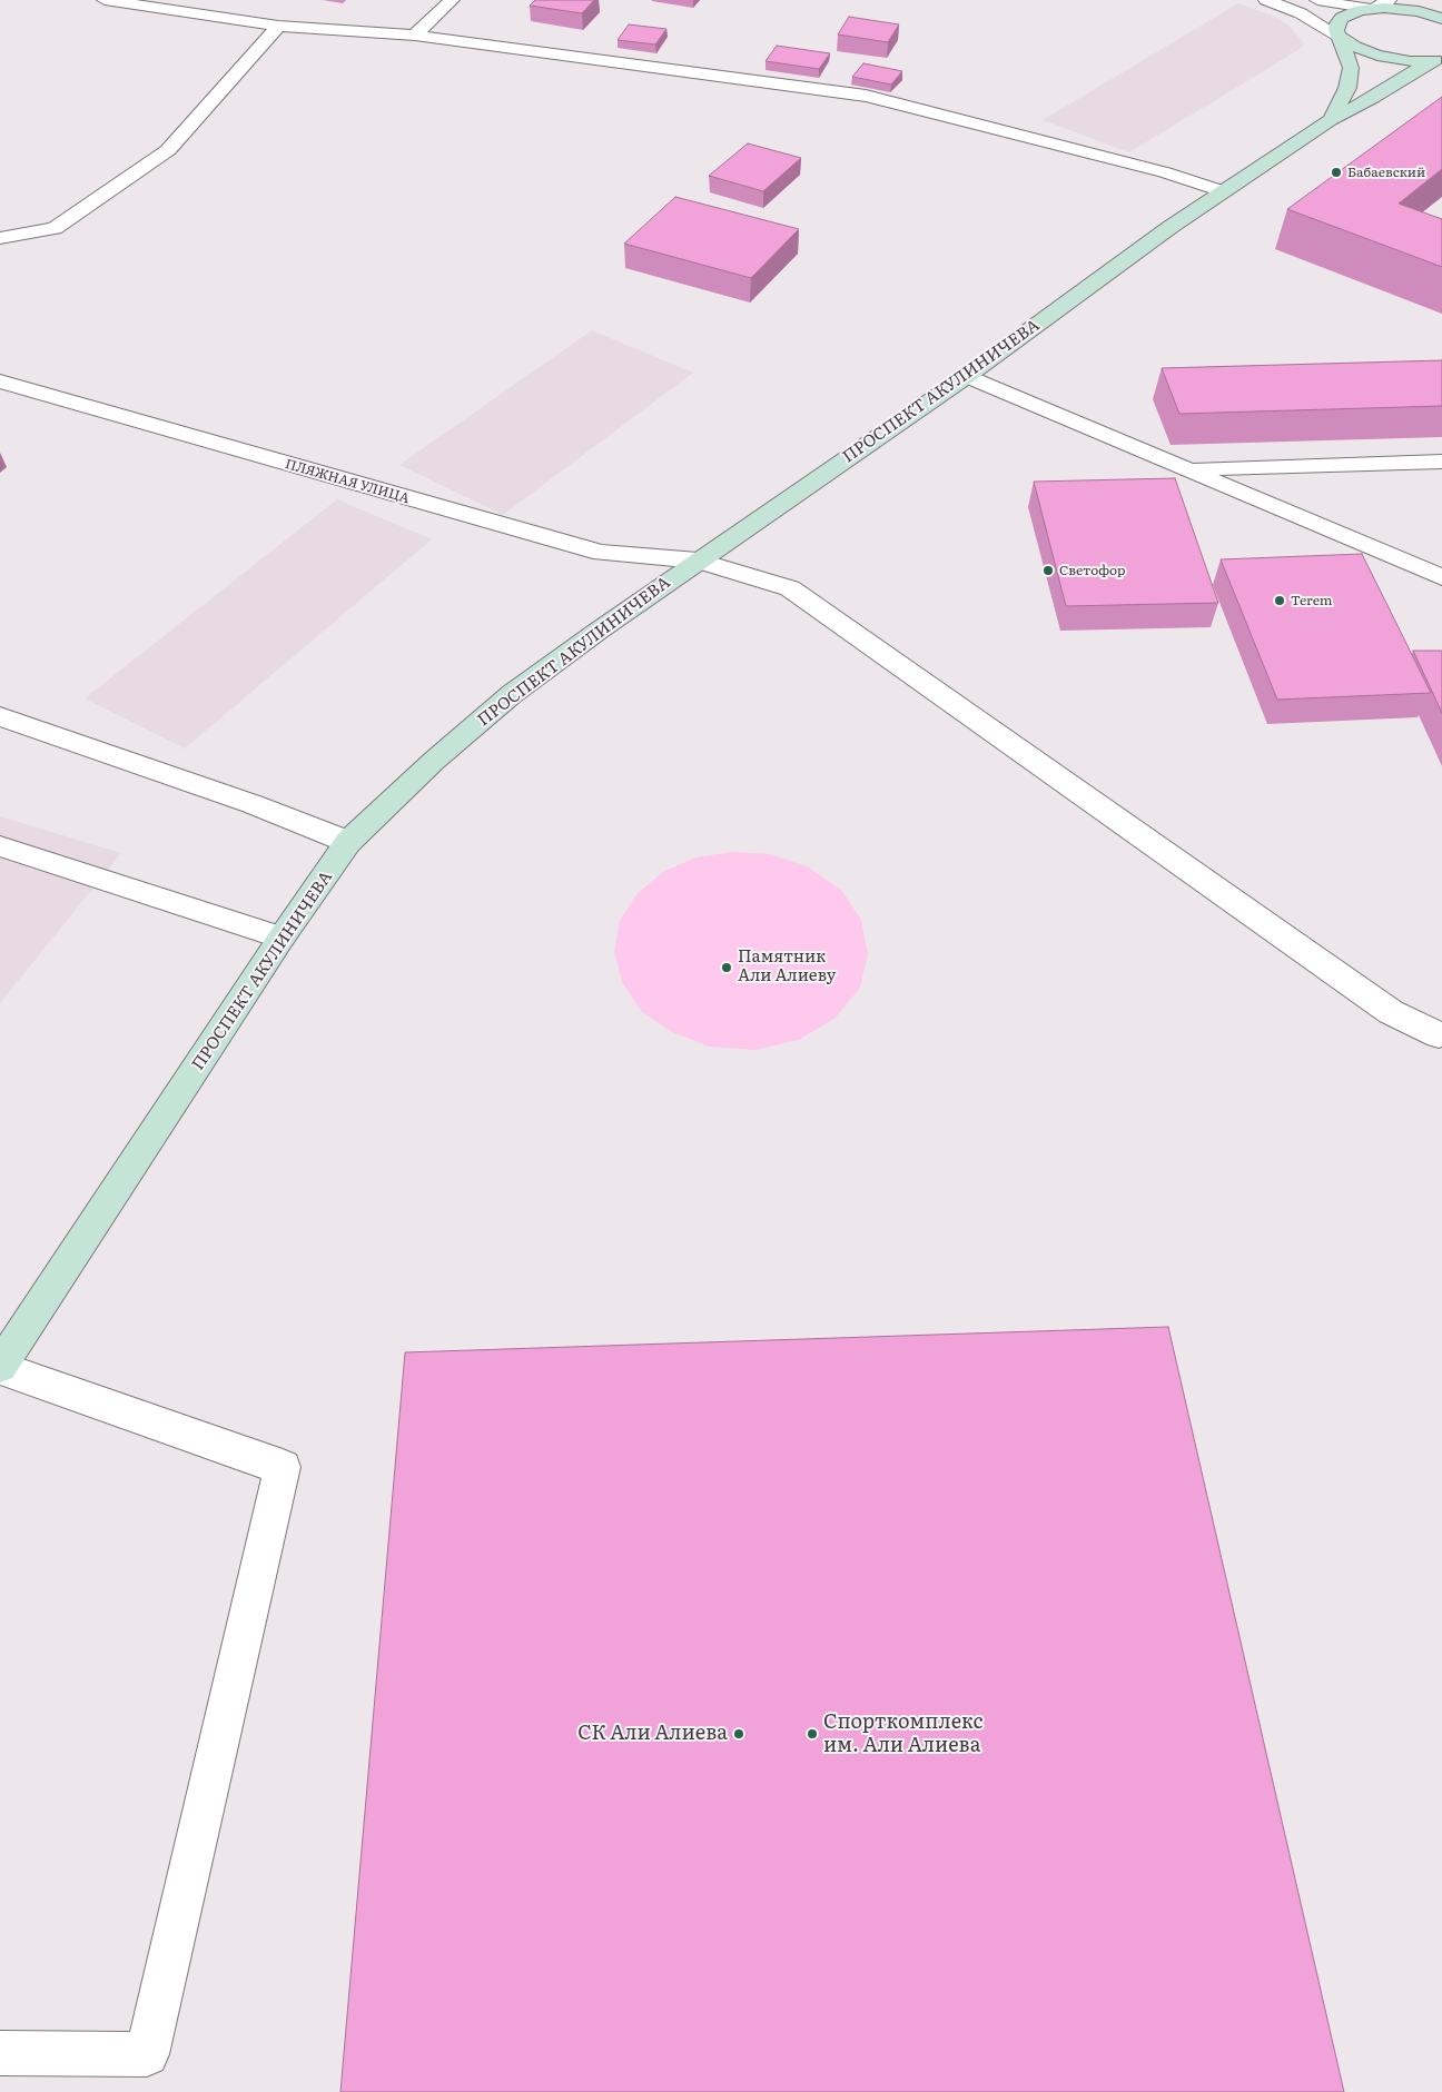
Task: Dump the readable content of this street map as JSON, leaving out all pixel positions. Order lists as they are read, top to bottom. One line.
{"streets":{"main road":["ПРОСПЕКТ АКУЛИНИЧЕВА"],"street":["ПЛЯЖНАЯ УЛИЦА"]},"crossings":[["ПРОСПЕКТ АКУЛИНИЧЕВА","ПЛЯЖНАЯ УЛИЦА"]],"places":["Бабаевский","Светофор","Terem","Памятник Али Алиеву","СК Али Алиева","Спорткомплекс им. Али Алиева"]}
